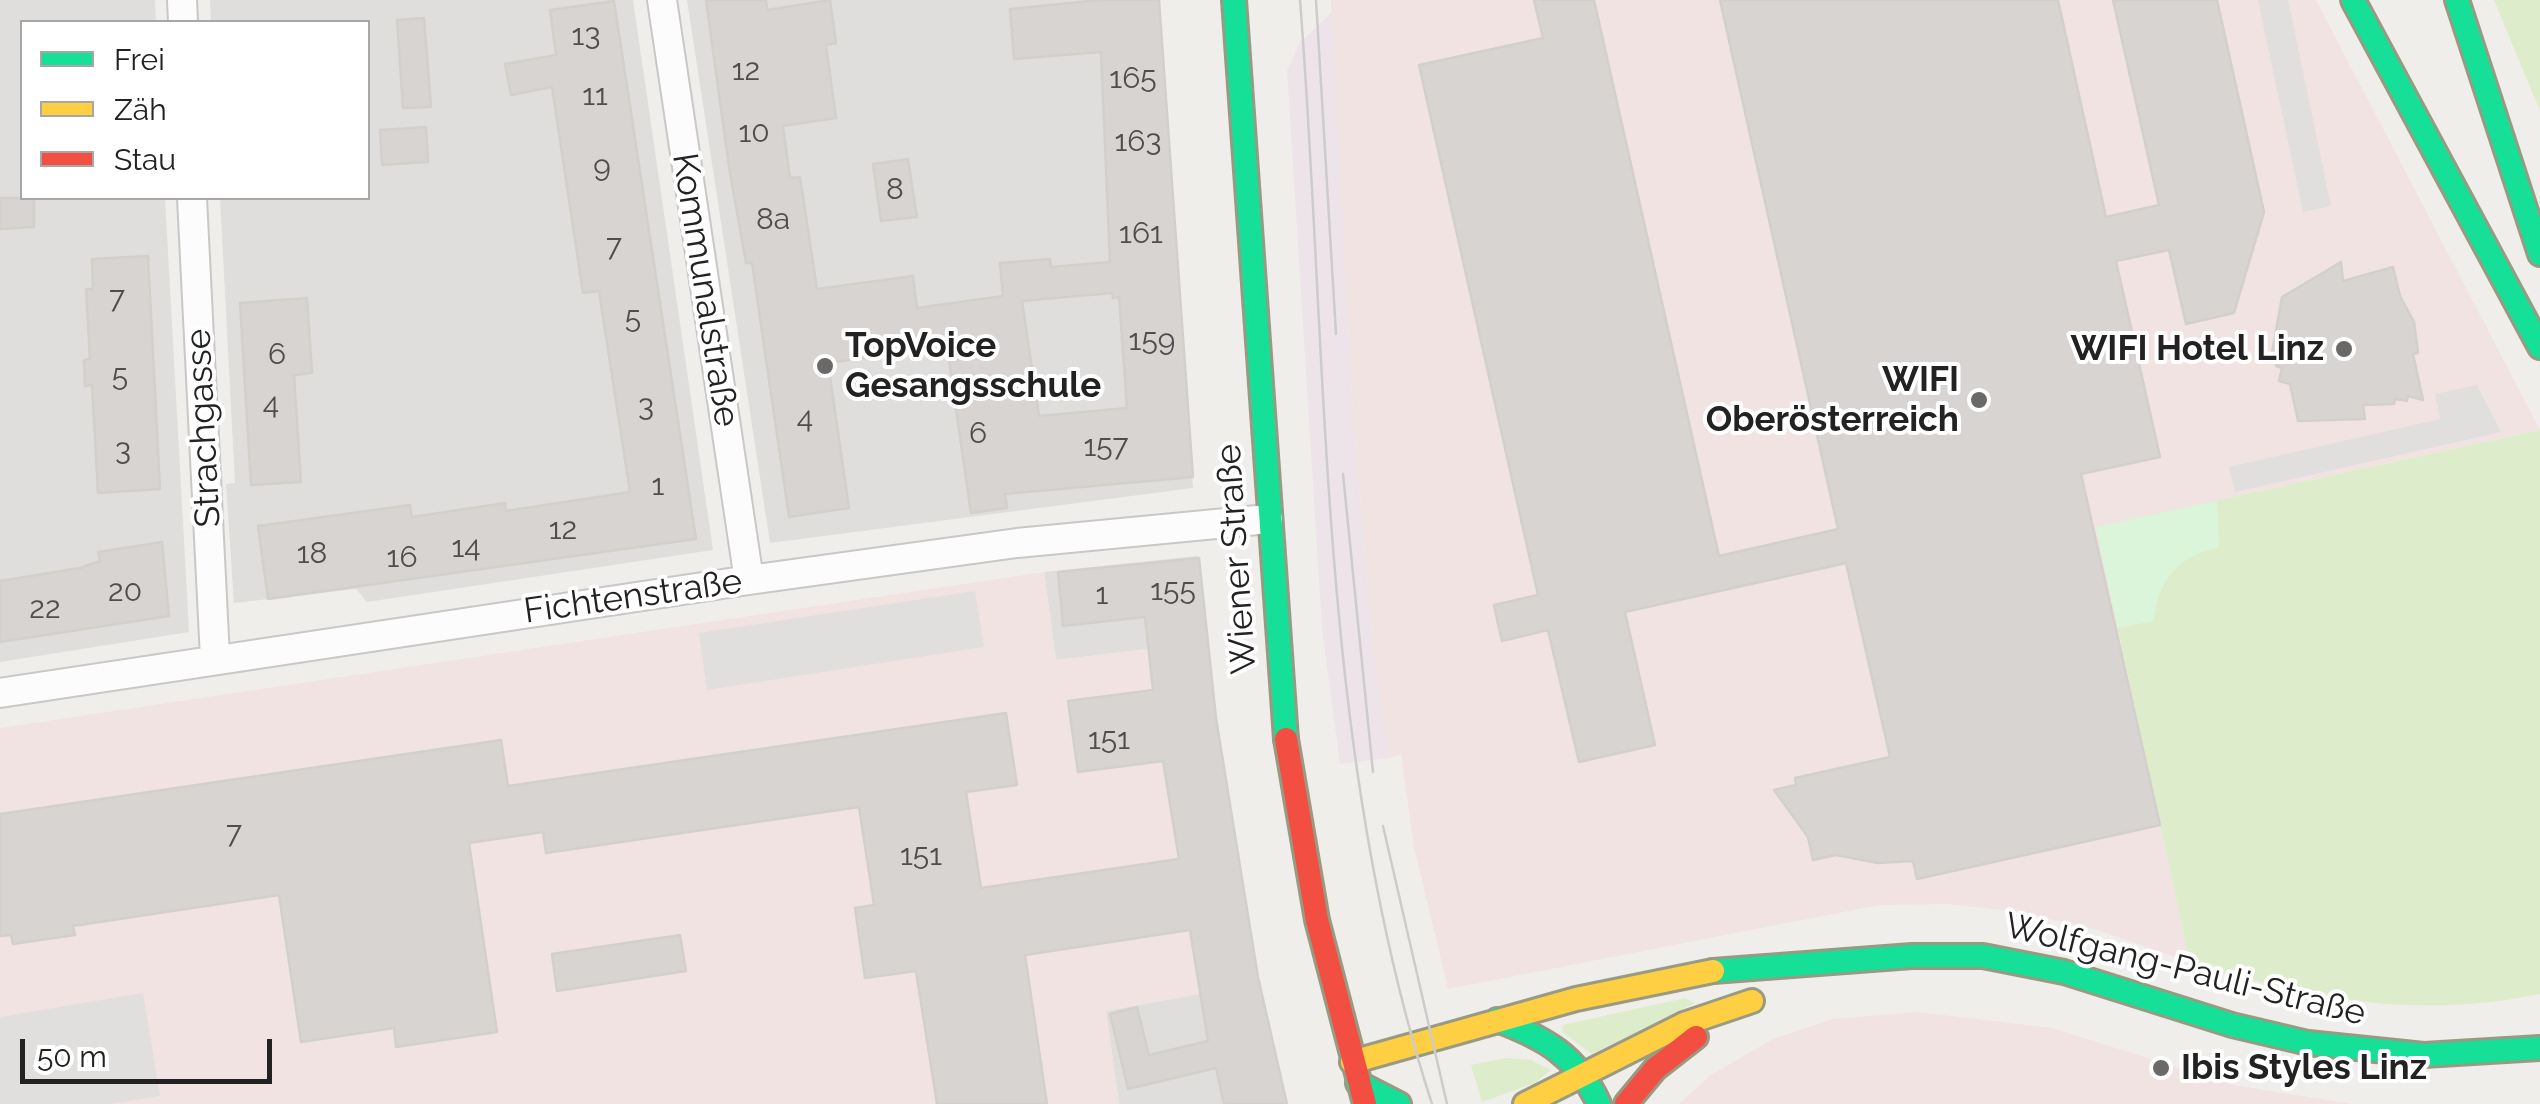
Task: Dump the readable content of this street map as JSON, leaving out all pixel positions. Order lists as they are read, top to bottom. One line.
{"streets":{"main road":["Wiener Straße","Wolfgang-Pauli-Straße"],"street":["Kommunalstraße","Strachgasse","Fichtenstraße"]},"crossings":[["Kommunalstraße","Fichtenstraße"],["Strachgasse","Fichtenstraße"],["Wiener Straße","Fichtenstraße"],["Wiener Straße","Wolfgang-Pauli-Straße"]],"places":["WIFI Hotel Linz","TopVoice Gesangsschule","WIFI Oberösterreich","Ibis Styles Linz"],"house_numbers":["13","12","165","11","10","163","9","8","8a","161","7","7","5","159","6","5","4","3","4","6","157","3","1","12","14","18","16","155","20","1","22","151","7","151"],"legend":["Frei","Zäh","Stau"],"scale_bar":"50 m"}
